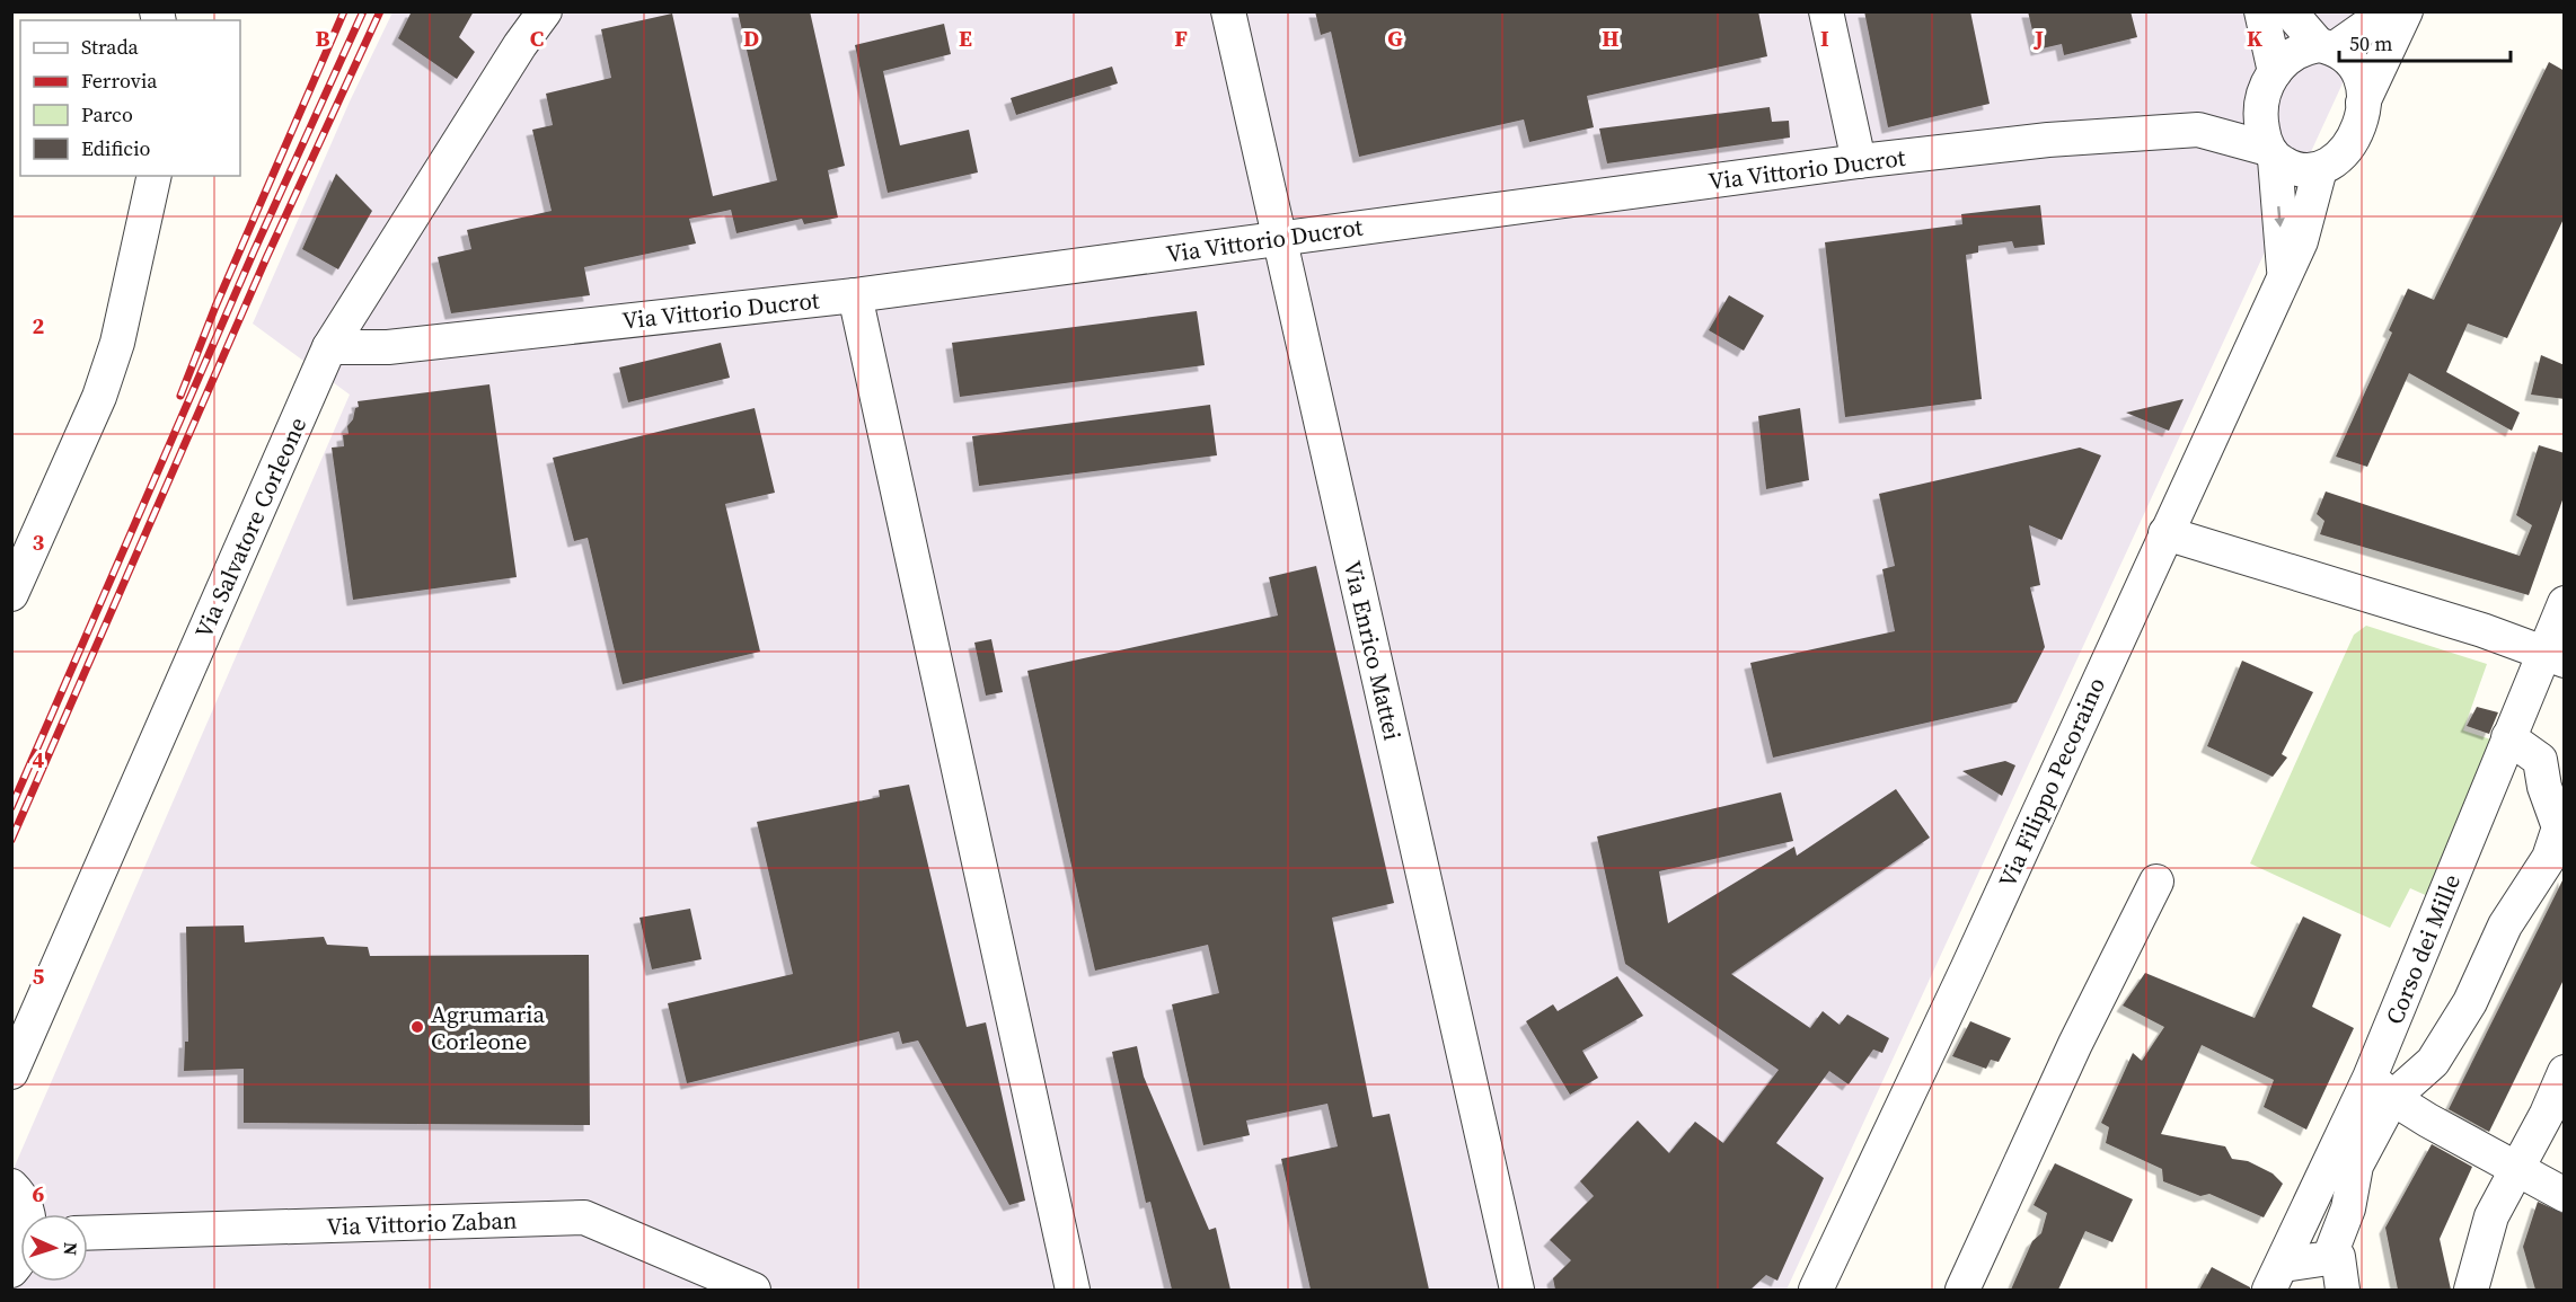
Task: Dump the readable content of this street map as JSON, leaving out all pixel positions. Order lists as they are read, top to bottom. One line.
{"streets":{"street":["Via Vittorio Ducrot","Via Salvatore Corleone","Via Enrico Mattei","Via Filippo Pecoraino","Corso dei Mille","Via Vittorio Zaban"]},"crossings":[["Via Vittorio Ducrot","Via Salvatore Corleone"],["Via Vittorio Ducrot","Via Enrico Mattei"]],"places":["Agrumaria Corleone"],"legend":["Strada","Ferrovia","Parco","Edificio"],"scale_bar":"50 m","north":"right","grid":{"columns":["B","C","D","E","F","G","H","I","J","K"],"rows":["2","3","4","5","6"]}}
